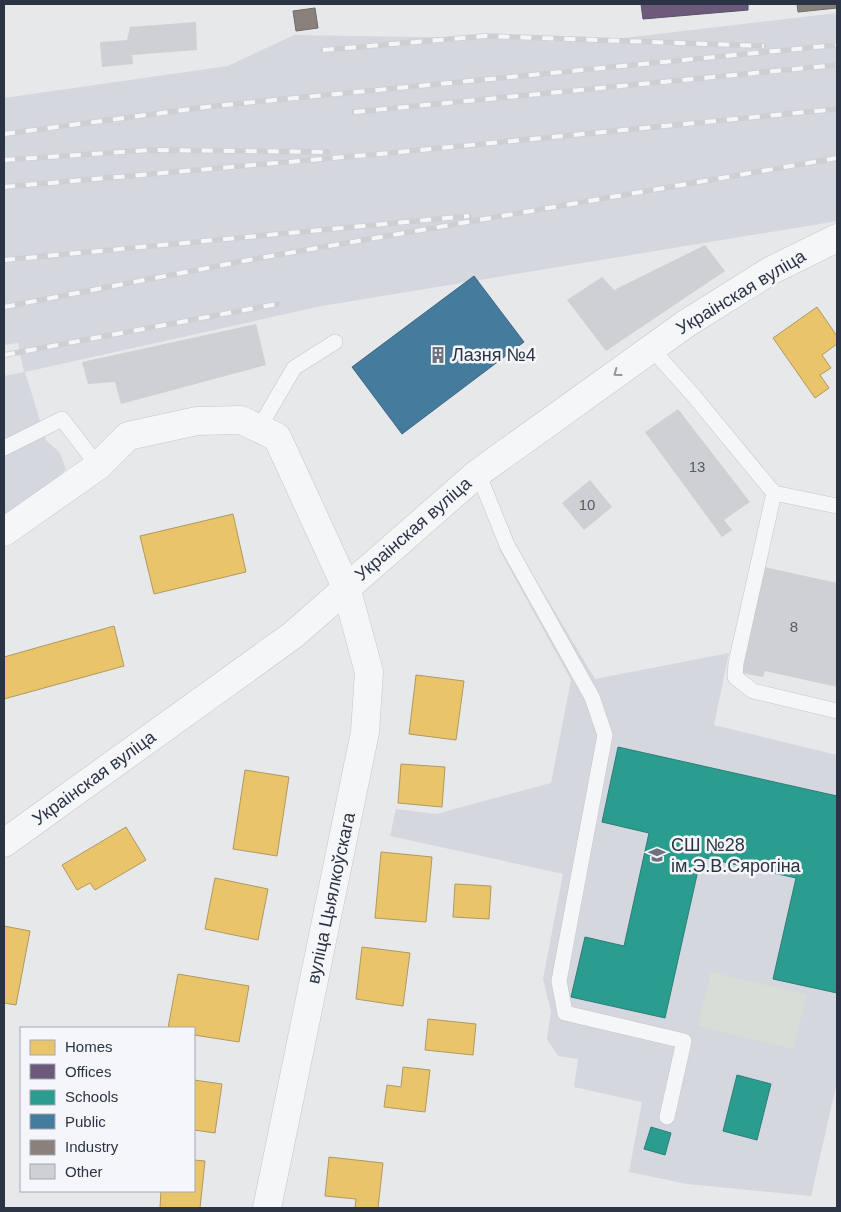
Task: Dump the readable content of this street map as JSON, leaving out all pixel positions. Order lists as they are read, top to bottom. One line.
{"streets":{"street":["Украінская вуліца","вуліца Цыялкоўскага"]},"crossings":[["Украінская вуліца","вуліца Цыялкоўскага"]],"places":{"building":["Лазня №4"],"school or university":["СШ №28 ім.Э.В.Сярогіна"]},"house_numbers":["13","10","8"],"legend":["Homes","Offices","Schools","Public","Industry","Other"]}
